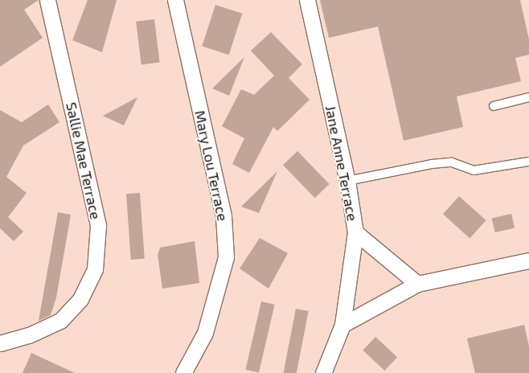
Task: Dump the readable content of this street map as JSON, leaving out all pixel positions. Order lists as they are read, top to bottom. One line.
{"streets":{"street":["Sallie Mae Terrace","Jane Anne Terrace","Mary Lou Terrace"]}}
